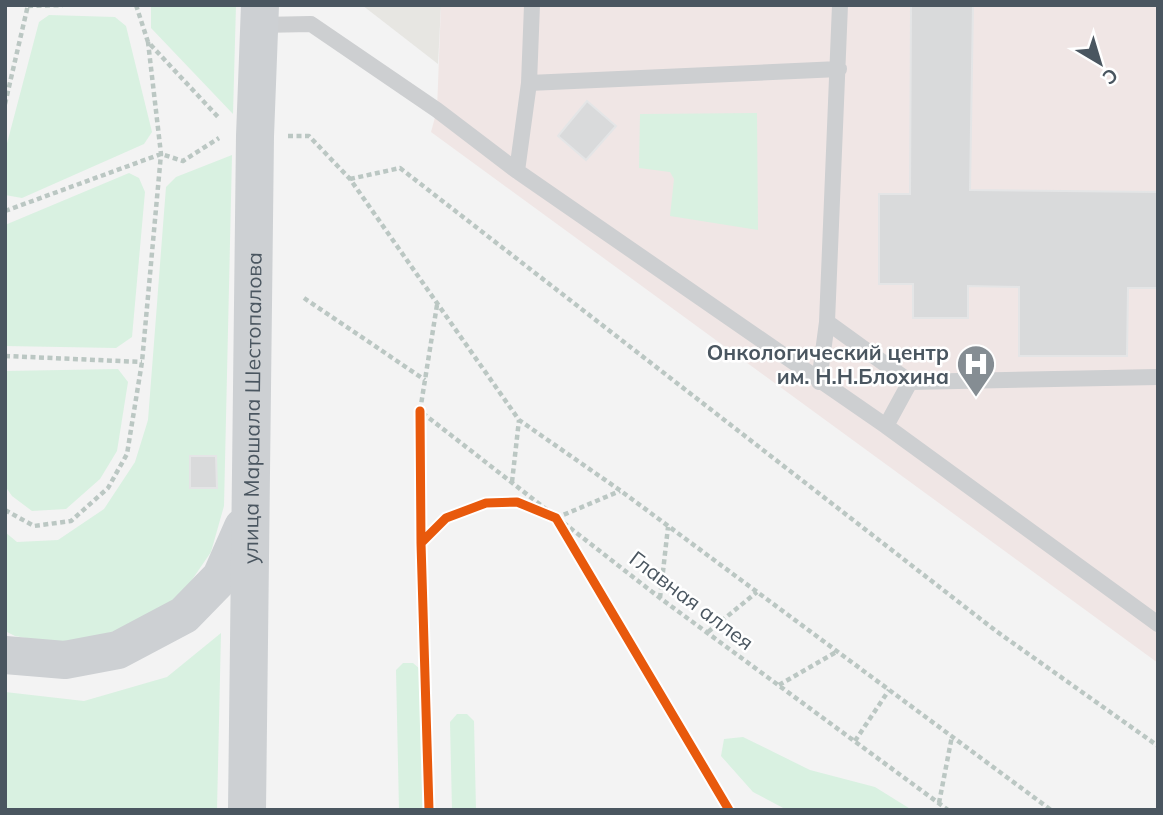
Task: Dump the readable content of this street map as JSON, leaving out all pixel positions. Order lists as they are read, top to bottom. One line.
{"streets":{"main road":["улица Маршала Шестопалова"],"path":["Главная аллея"]},"places":{"hospital":["Онкологический центр им. Н.Н.Блохина"]},"north":"bottom right"}
